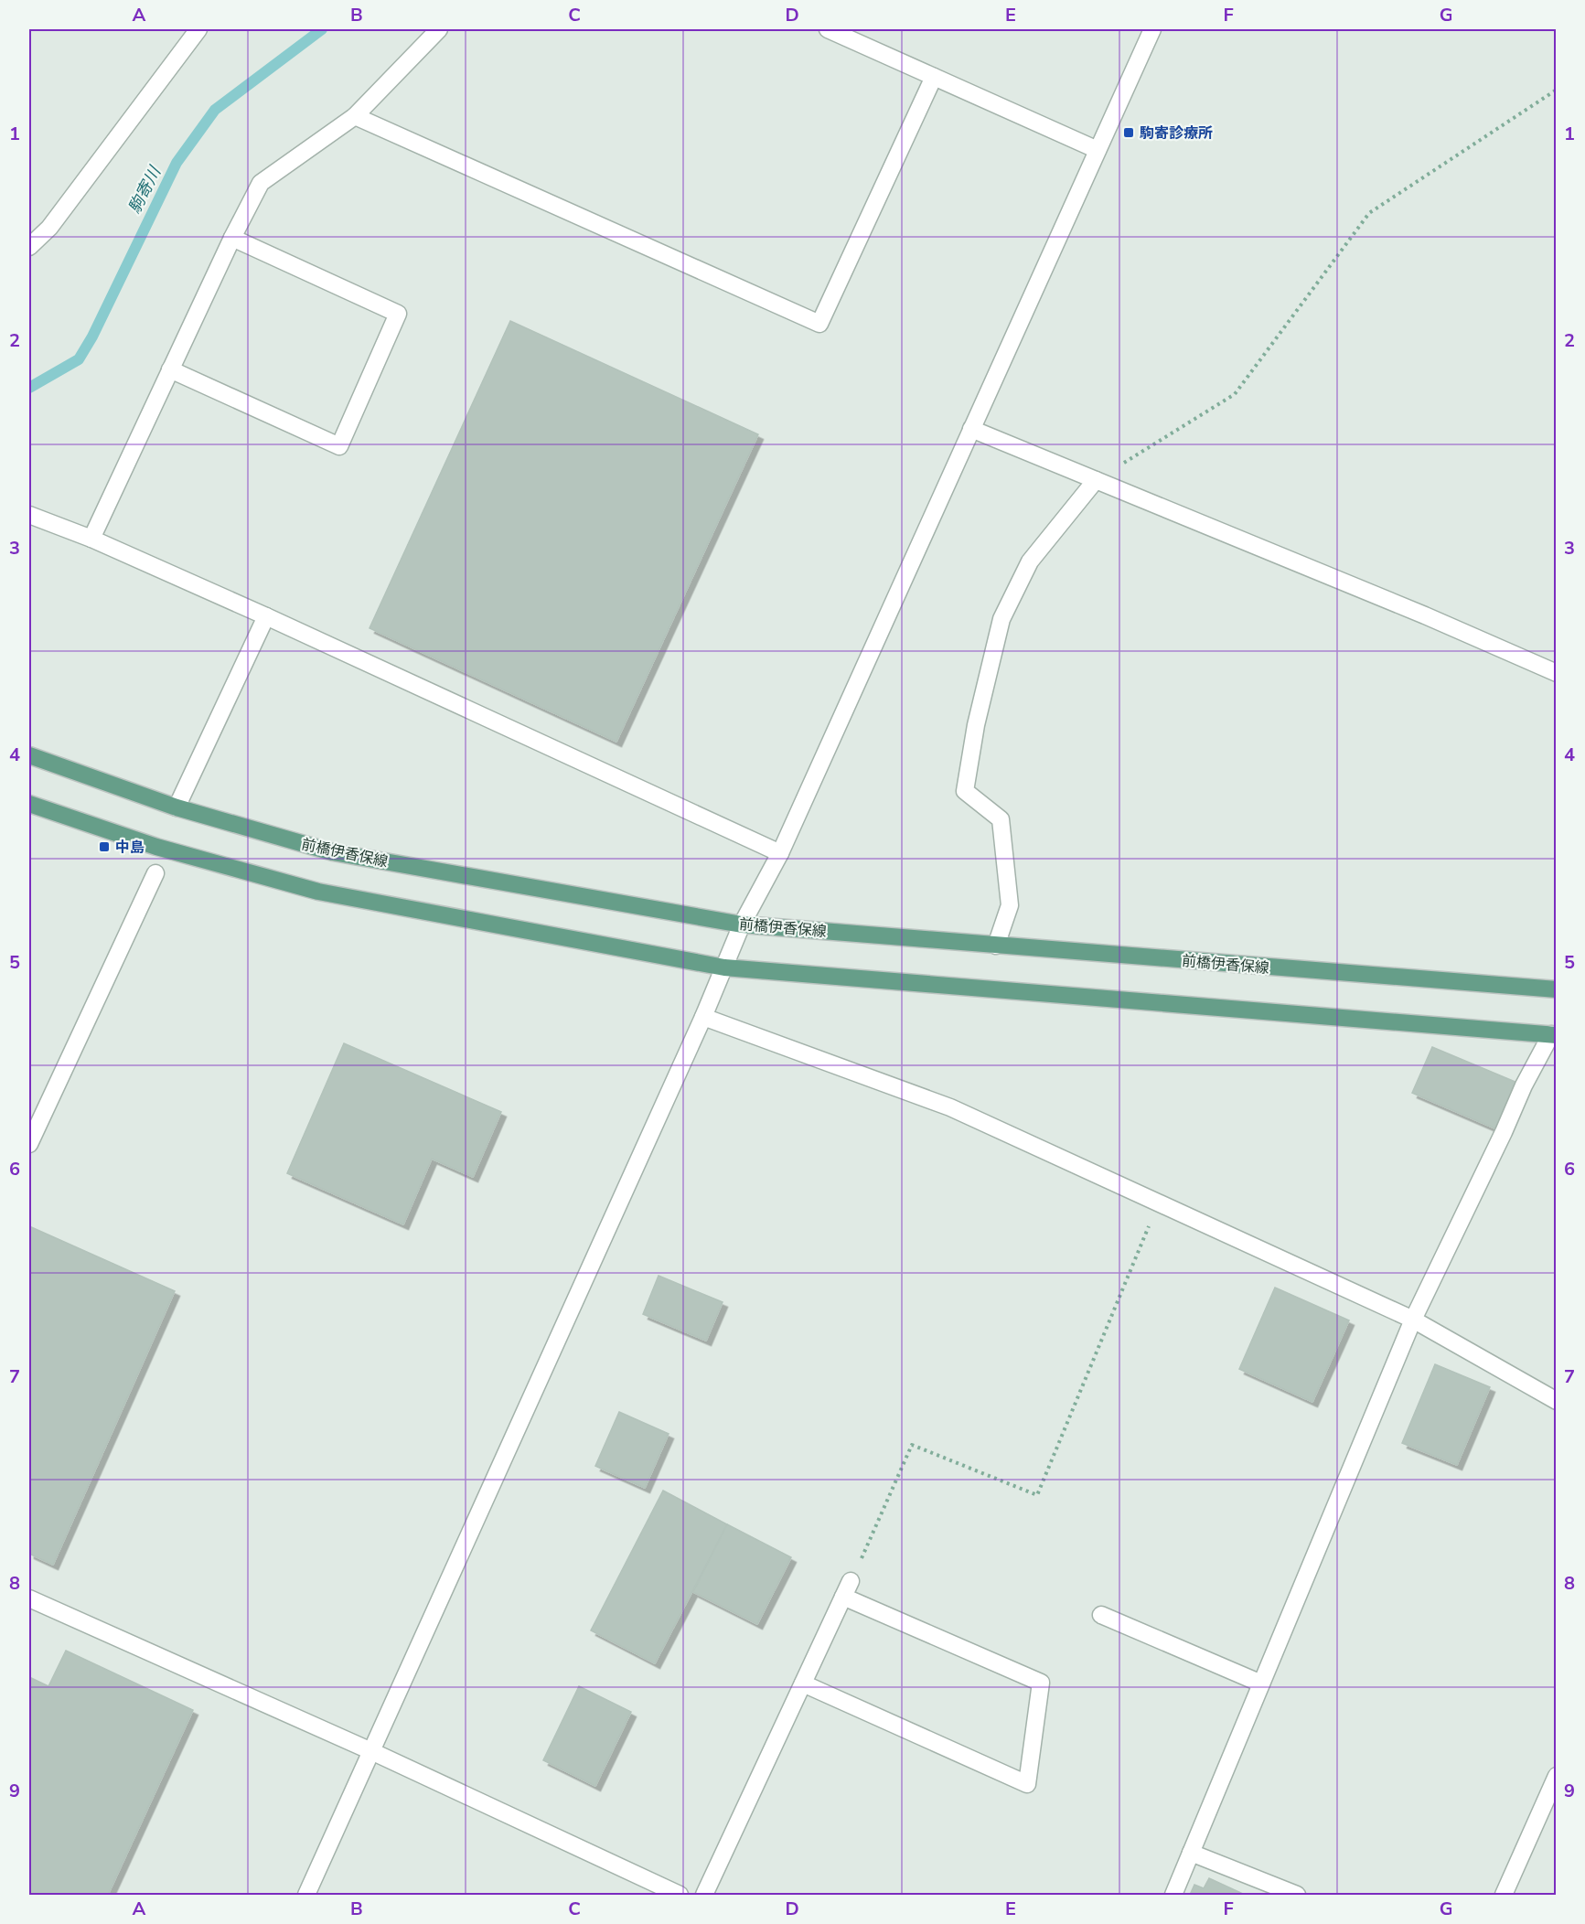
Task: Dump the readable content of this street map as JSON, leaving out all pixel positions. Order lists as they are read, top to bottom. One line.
{"streets":{"main road":["前橋伊香保線"]},"water":["駒寄川"],"places":{"transit":["駒寄診療所","中島"]},"grid":{"columns":["A","B","C","D","E","F","G"],"rows":["1","2","3","4","5","6","7","8","9"]}}
